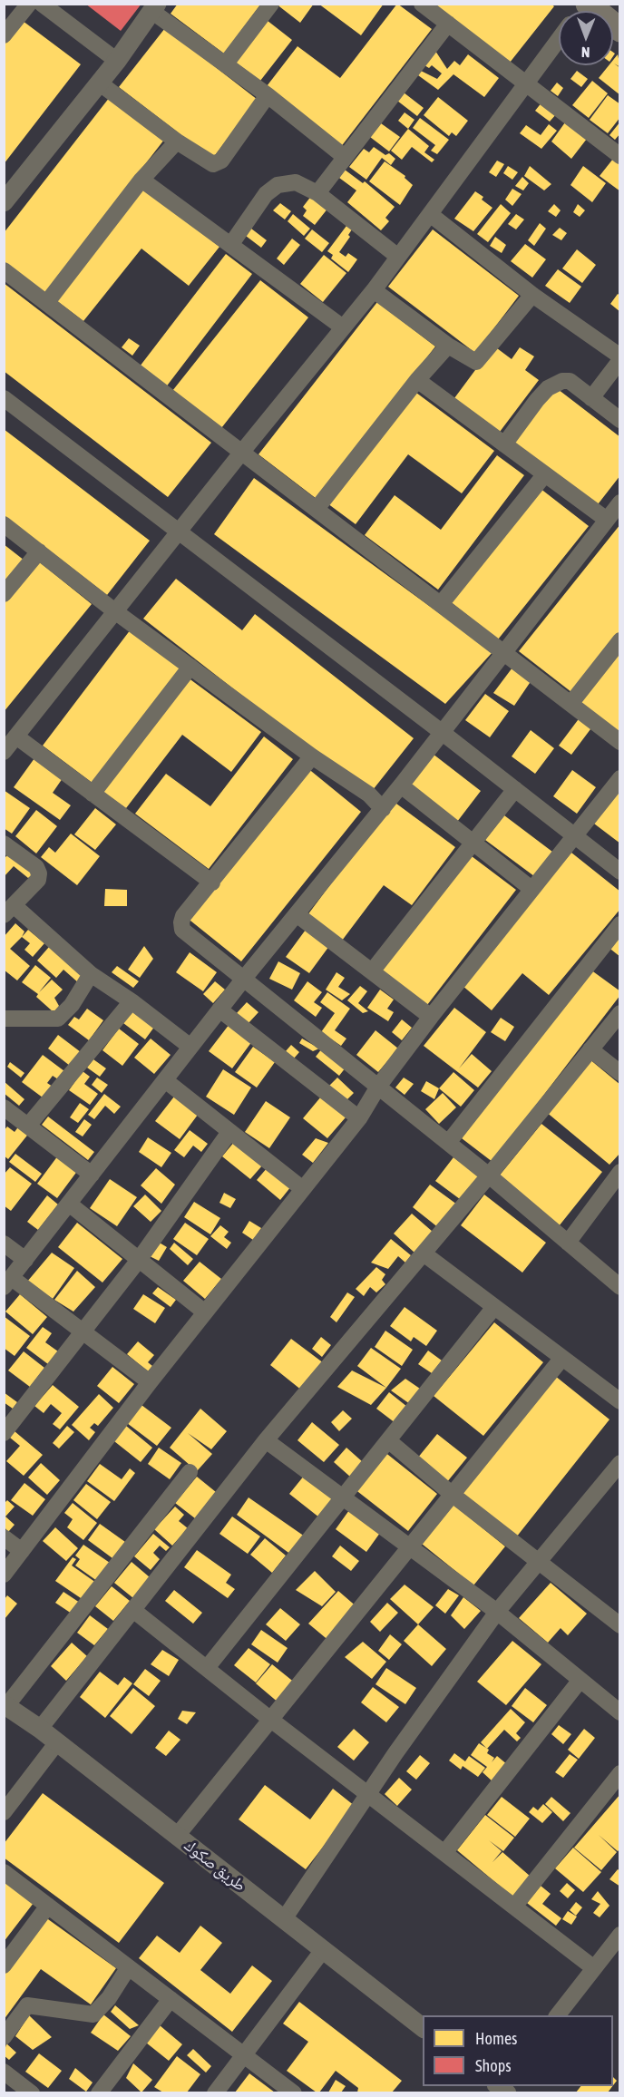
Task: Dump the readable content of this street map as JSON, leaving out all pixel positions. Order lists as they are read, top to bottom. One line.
{"streets":{"street":["طريق صكوك"]},"legend":["Homes","Shops"],"north":"bottom"}
